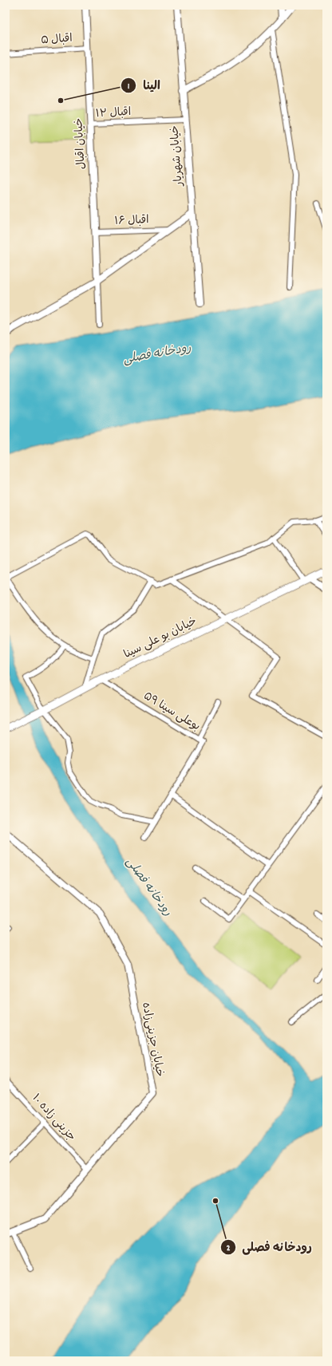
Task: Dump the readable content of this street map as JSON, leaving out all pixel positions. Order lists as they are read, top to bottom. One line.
{"streets":{"main road":["خیابان بو علی سینا"],"street":["اقبال ۵","اقبال ۱۲","خیابان اقبال","خیابان شهریار","اقبال ۱۶","بوعلی سینا ۵۹","خیابان جزینی‌زاده","جزینی زاده ۱۰"]},"crossings":[["اقبال ۵","خیابان اقبال"],["اقبال ۱۲","خیابان اقبال"],["اقبال ۱۲","خیابان شهریار"],["خیابان اقبال","اقبال ۱۶"],["خیابان بو علی سینا","بوعلی سینا ۵۹"],["خیابان جزینی‌زاده","جزینی زاده ۱۰"]],"water":["رودخانه فصلی"],"places":["الینا","رودخانه فصلی"]}
